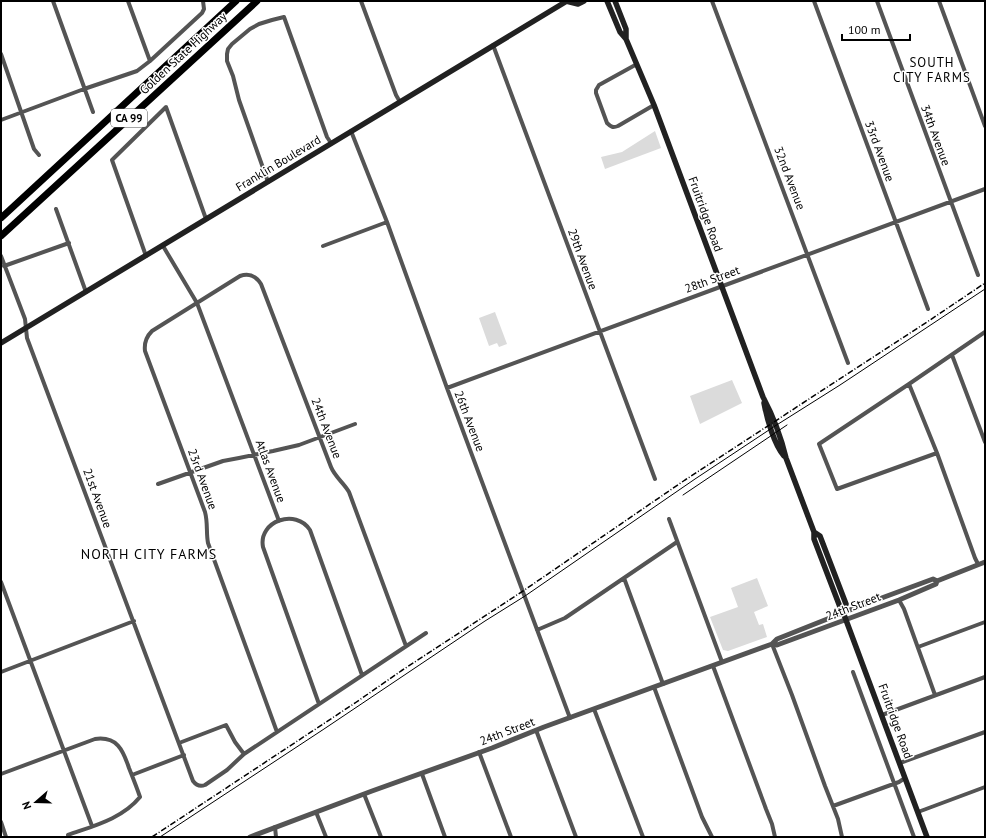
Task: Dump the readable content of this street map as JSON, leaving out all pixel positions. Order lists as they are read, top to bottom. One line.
{"streets":{"highway":["Golden State Highway","CA 99"],"main road":["Franklin Boulevard","Fruitridge Road"],"street":["34th Avenue","33rd Avenue","32nd Avenue","29th Avenue","28th Street","26th Avenue","24th Avenue","Atlas Avenue","23rd Avenue","21st Avenue","24th Street"]},"crossings":[["34th Avenue","28th Street"],["33rd Avenue","28th Street"],["Franklin Boulevard","29th Avenue"],["Franklin Boulevard","26th Avenue"],["Franklin Boulevard","Atlas Avenue"],["Franklin Boulevard","21st Avenue"],["32nd Avenue","28th Street"],["Fruitridge Road","28th Street"],["Fruitridge Road","24th Street"],["29th Avenue","28th Street"],["28th Street","26th Avenue"],["26th Avenue","24th Street"],["24th Avenue","Atlas Avenue"],["24th Avenue","23rd Avenue"],["Atlas Avenue","23rd Avenue"]],"districts":["SOUTH CITY FARMS","NORTH CITY FARMS"],"scale_bar":"100 m","north":"left"}
